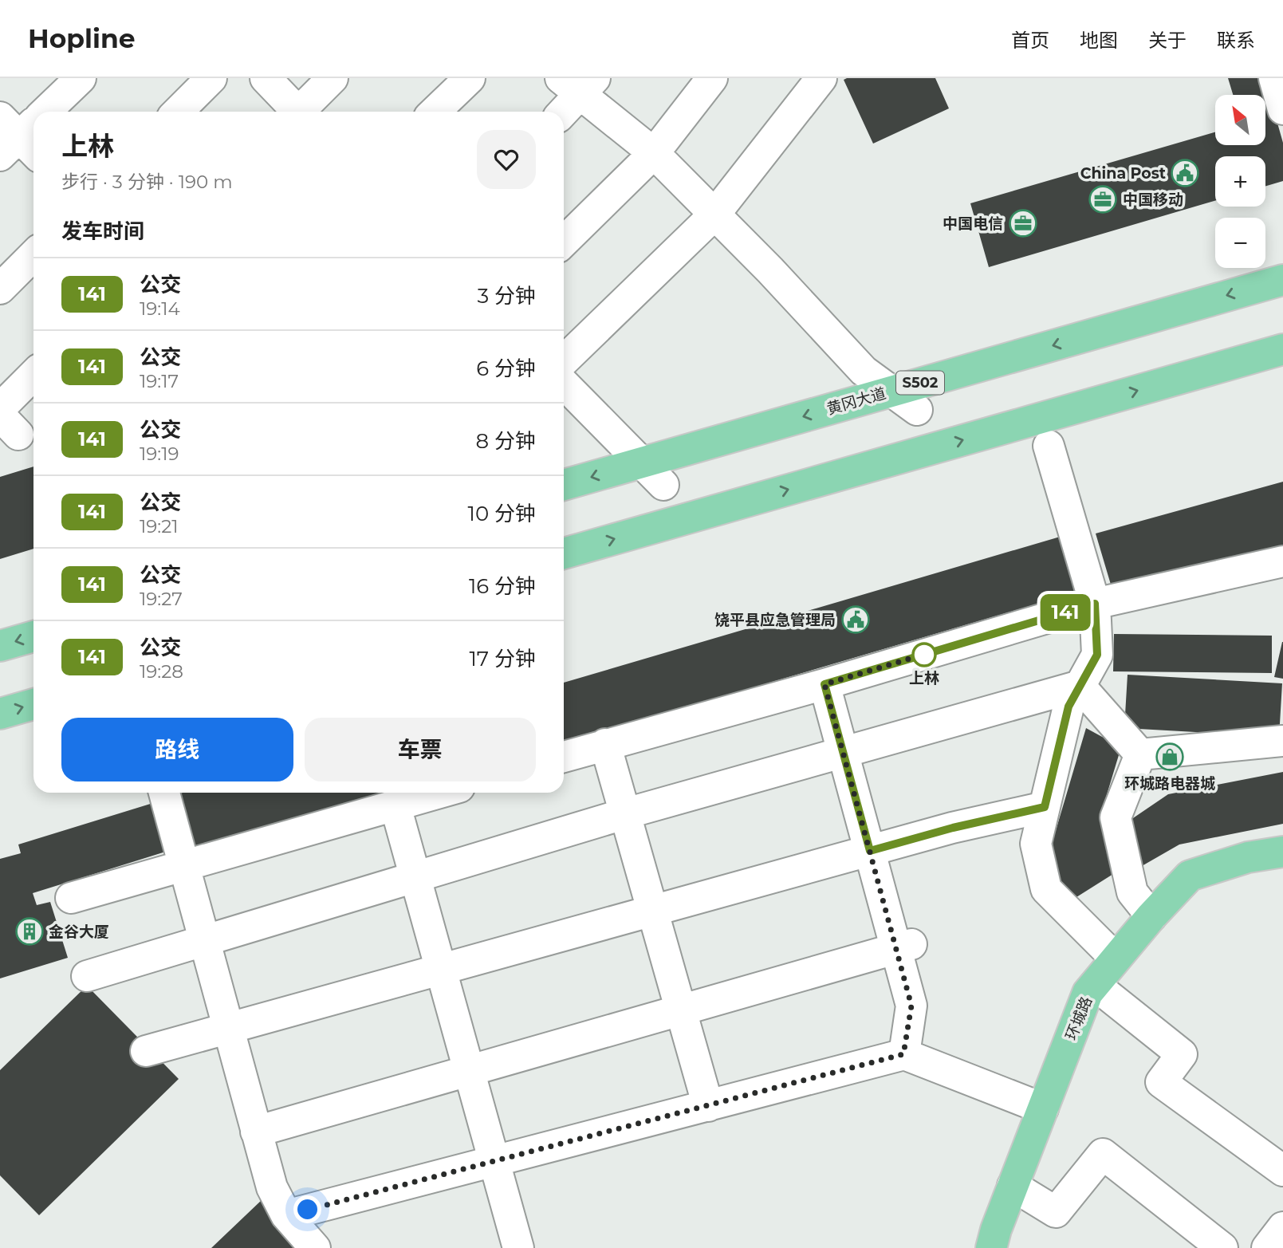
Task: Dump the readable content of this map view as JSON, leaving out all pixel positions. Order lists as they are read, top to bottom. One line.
{"streets":{"main road":["S502","黄冈大道","环城路"]},"places":{"public building":["China Post","饶平县应急管理局"],"office":["中国移动","中国电信"],"other":["上林"],"shop":["环城路电器城"],"building":["金谷大厦"]},"lines":["bus line 141"],"north":"top left","page":{"header":"Hopline","nav":["首页","地图","关于","联系"],"on_map":"141","map_buttons":["+","−"],"heading":[["上林","步行 · 3 分钟 · 190 m"],"发车时间"],"list":[{"mark":"141","name":"公交","note":"19:14","value":"3 分钟"},{"mark":"141","name":"公交","note":"19:17","value":"6 分钟"},{"mark":"141","name":"公交","note":"19:19","value":"8 分钟"},{"mark":"141","name":"公交","note":"19:21","value":"10 分钟"},{"mark":"141","name":"公交","note":"19:27","value":"16 分钟"},{"mark":"141","name":"公交","note":"19:28","value":"17 分钟"}],"buttons":["路线","车票"]}}
